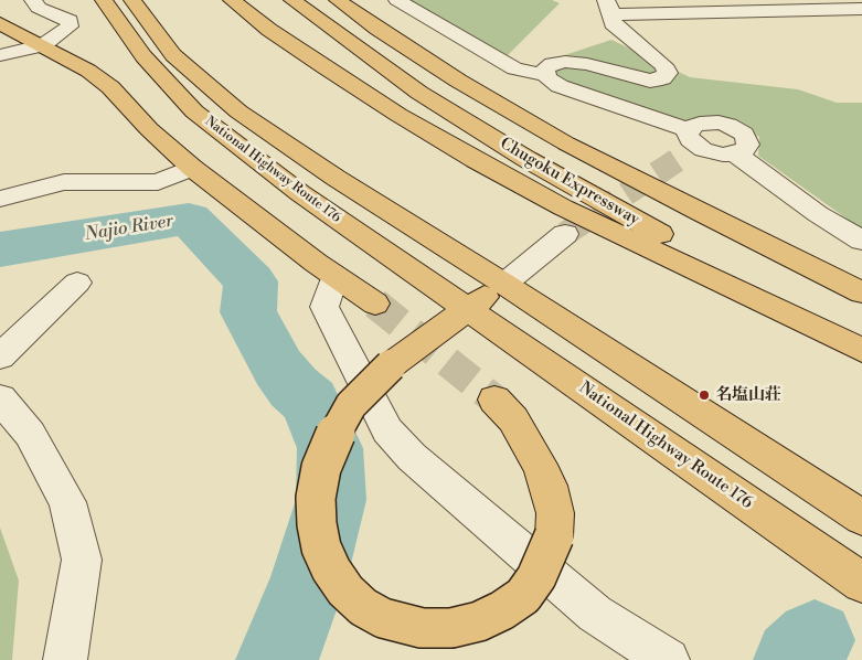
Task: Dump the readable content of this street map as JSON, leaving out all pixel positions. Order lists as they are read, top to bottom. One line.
{"streets":{"highway":["National Highway Route 176","Chugoku Expressway"]},"water":["Najio River"],"places":["名塩山荘"]}
